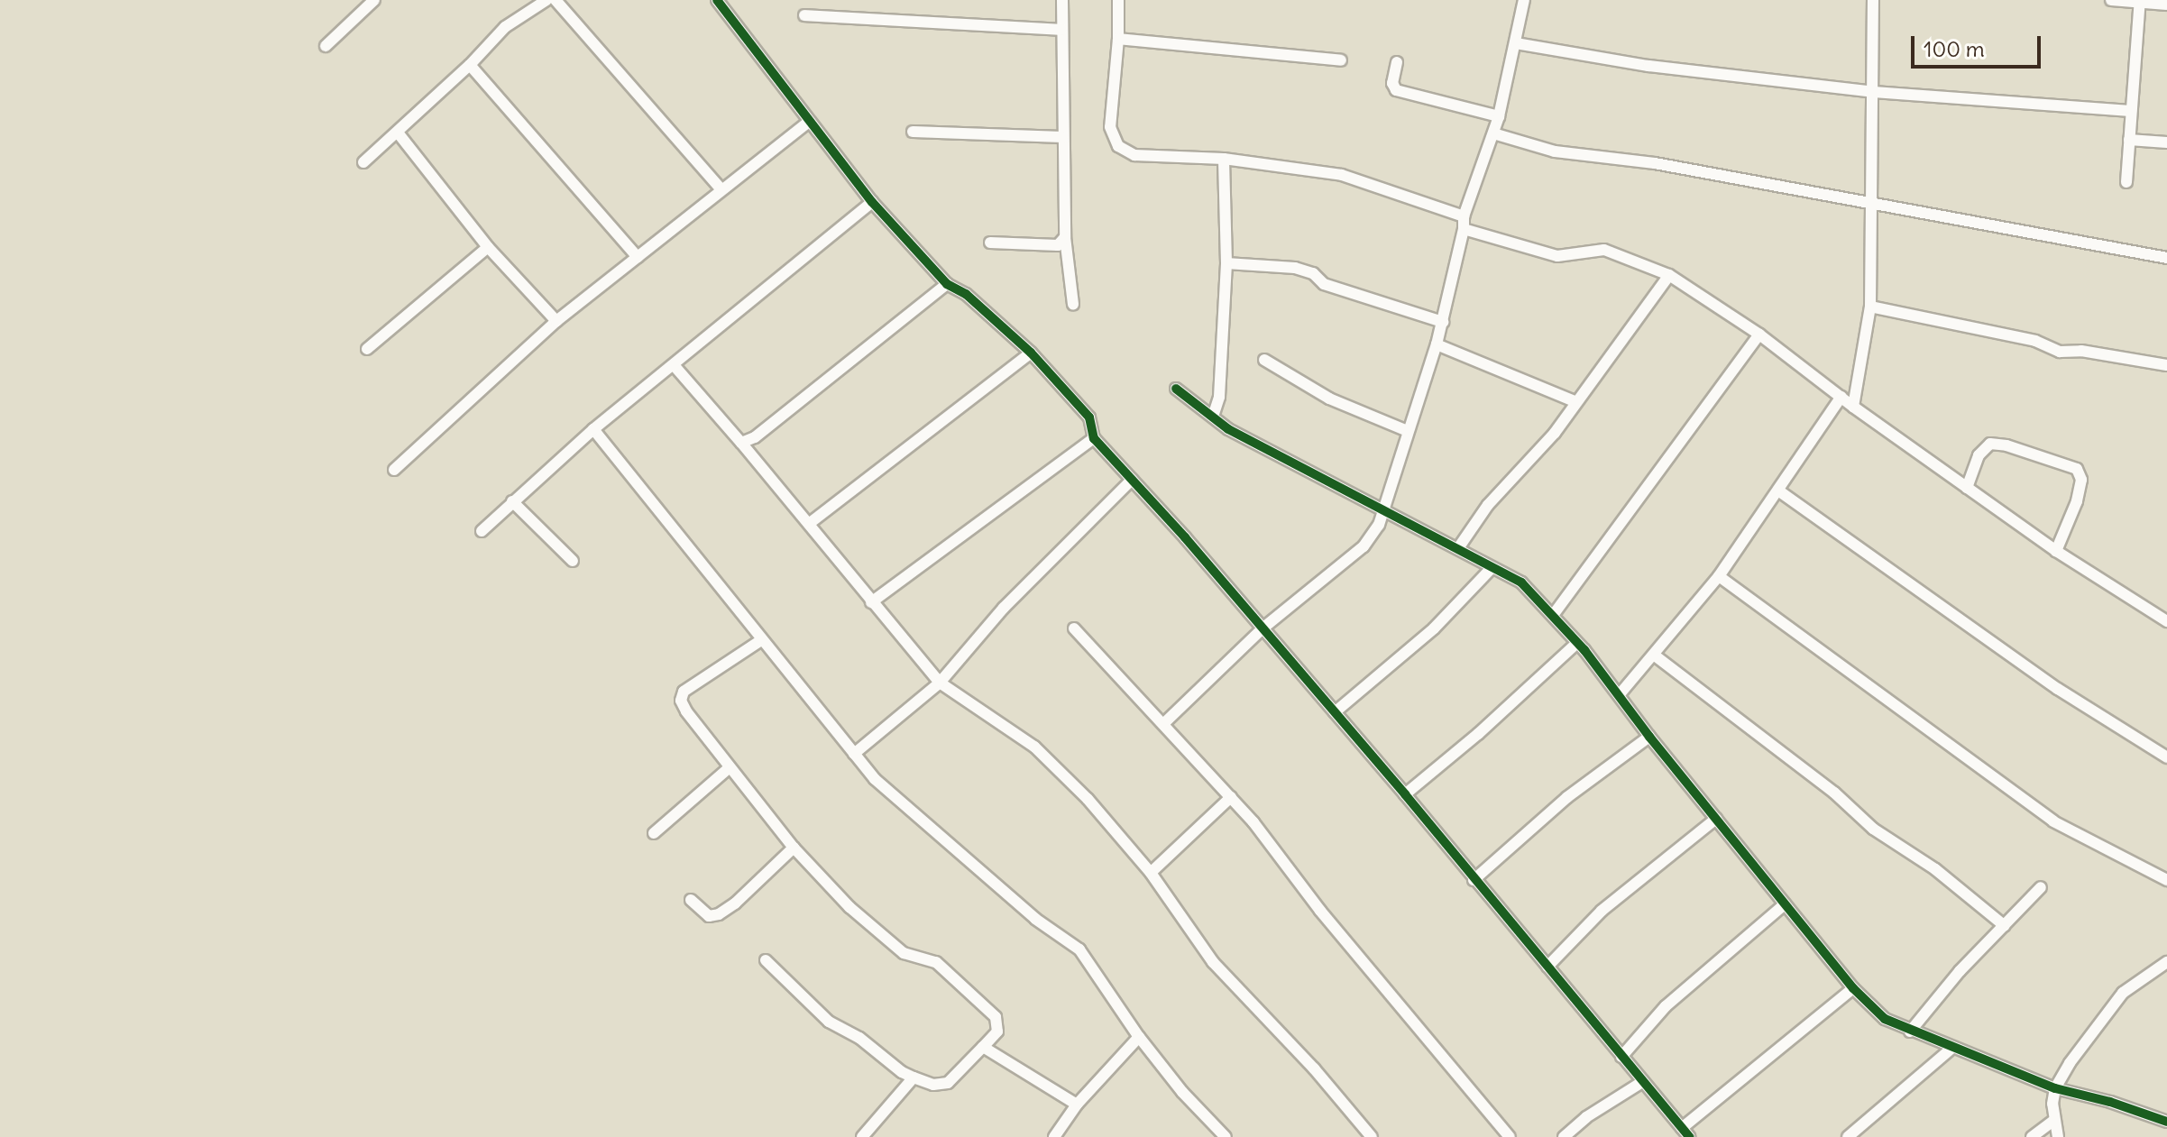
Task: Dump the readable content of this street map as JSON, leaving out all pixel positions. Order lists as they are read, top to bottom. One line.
{"scale_bar":"100 m"}
